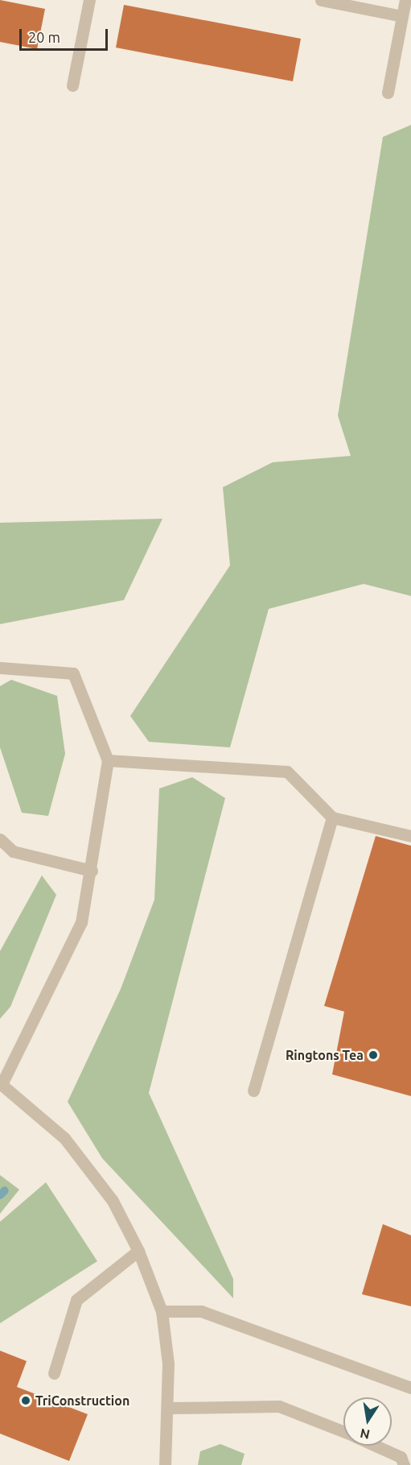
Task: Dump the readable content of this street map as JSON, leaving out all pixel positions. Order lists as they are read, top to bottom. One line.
{"places":["Ringtons Tea","TriConstruction"],"scale_bar":"20 m","north":"bottom"}
